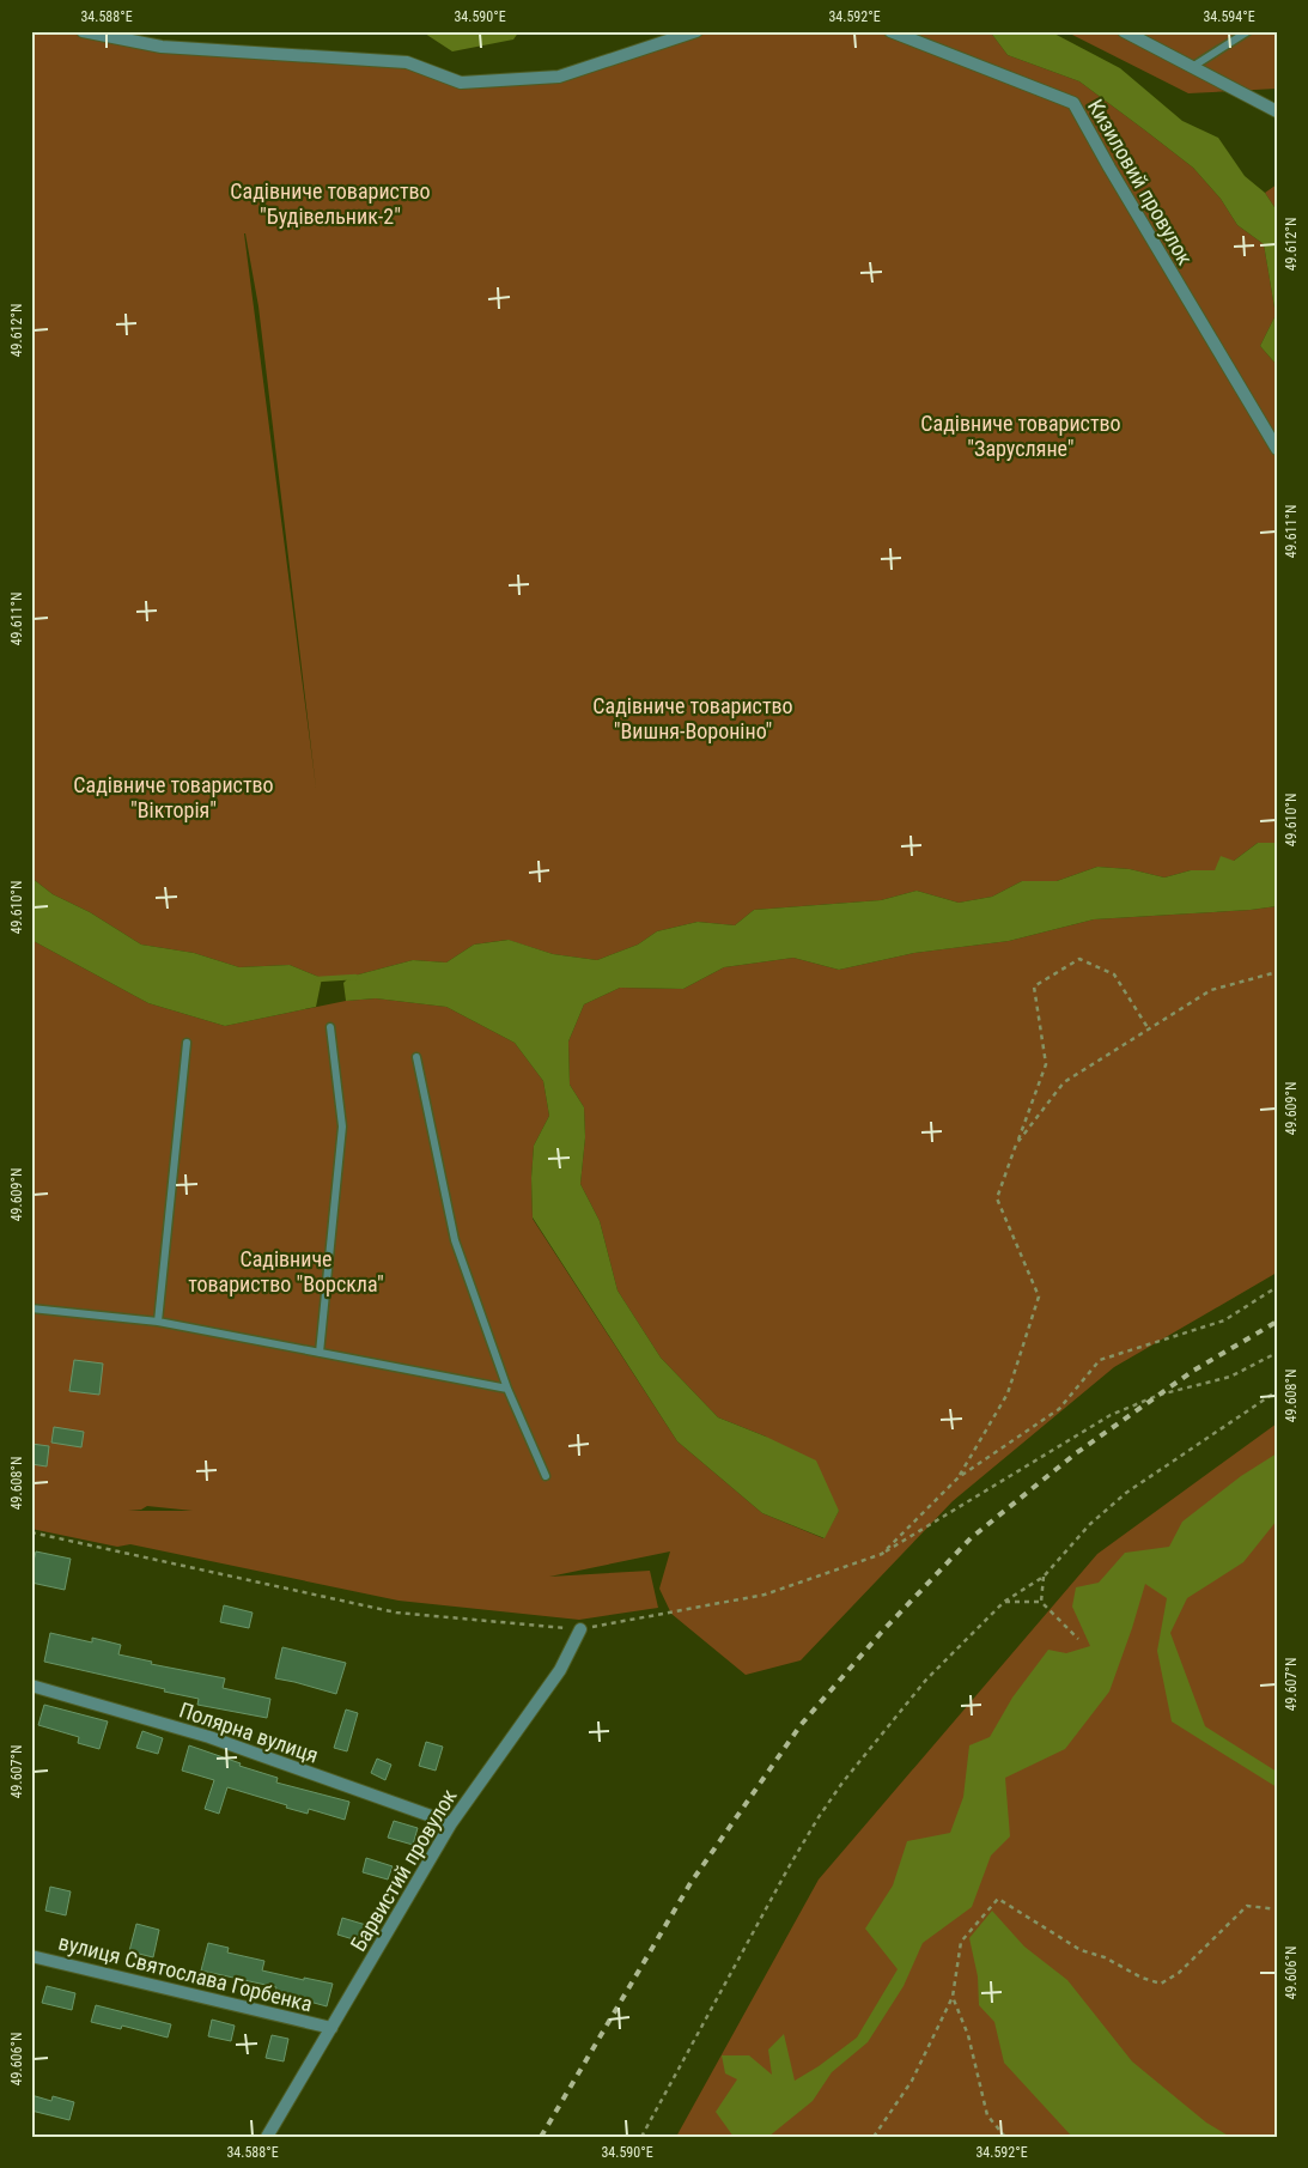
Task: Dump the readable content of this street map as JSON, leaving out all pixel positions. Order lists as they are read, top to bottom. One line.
{"streets":{"street":["Кизиловий провулок","Полярна вулиця","Барвистий провулок","вулиця Святослава Горбенка"]},"crossings":[["Полярна вулиця","Барвистий провулок"],["Барвистий провулок","вулиця Святослава Горбенка"]],"parks":["Садівниче товариство \"Будівельник-2\"","Садівниче товариство \"Зарусляне\"","Садівниче товариство \"Вишня-Вороніно\"","Садівниче товариство \"Вікторія\"","Садівниче товариство \"Ворскла\""],"coordinates":["34.588°E","34.590°E","34.592°E","34.594°E","49.612°N","49.611°N","49.610°N","49.609°N","49.608°N","49.607°N","49.606°N"]}
